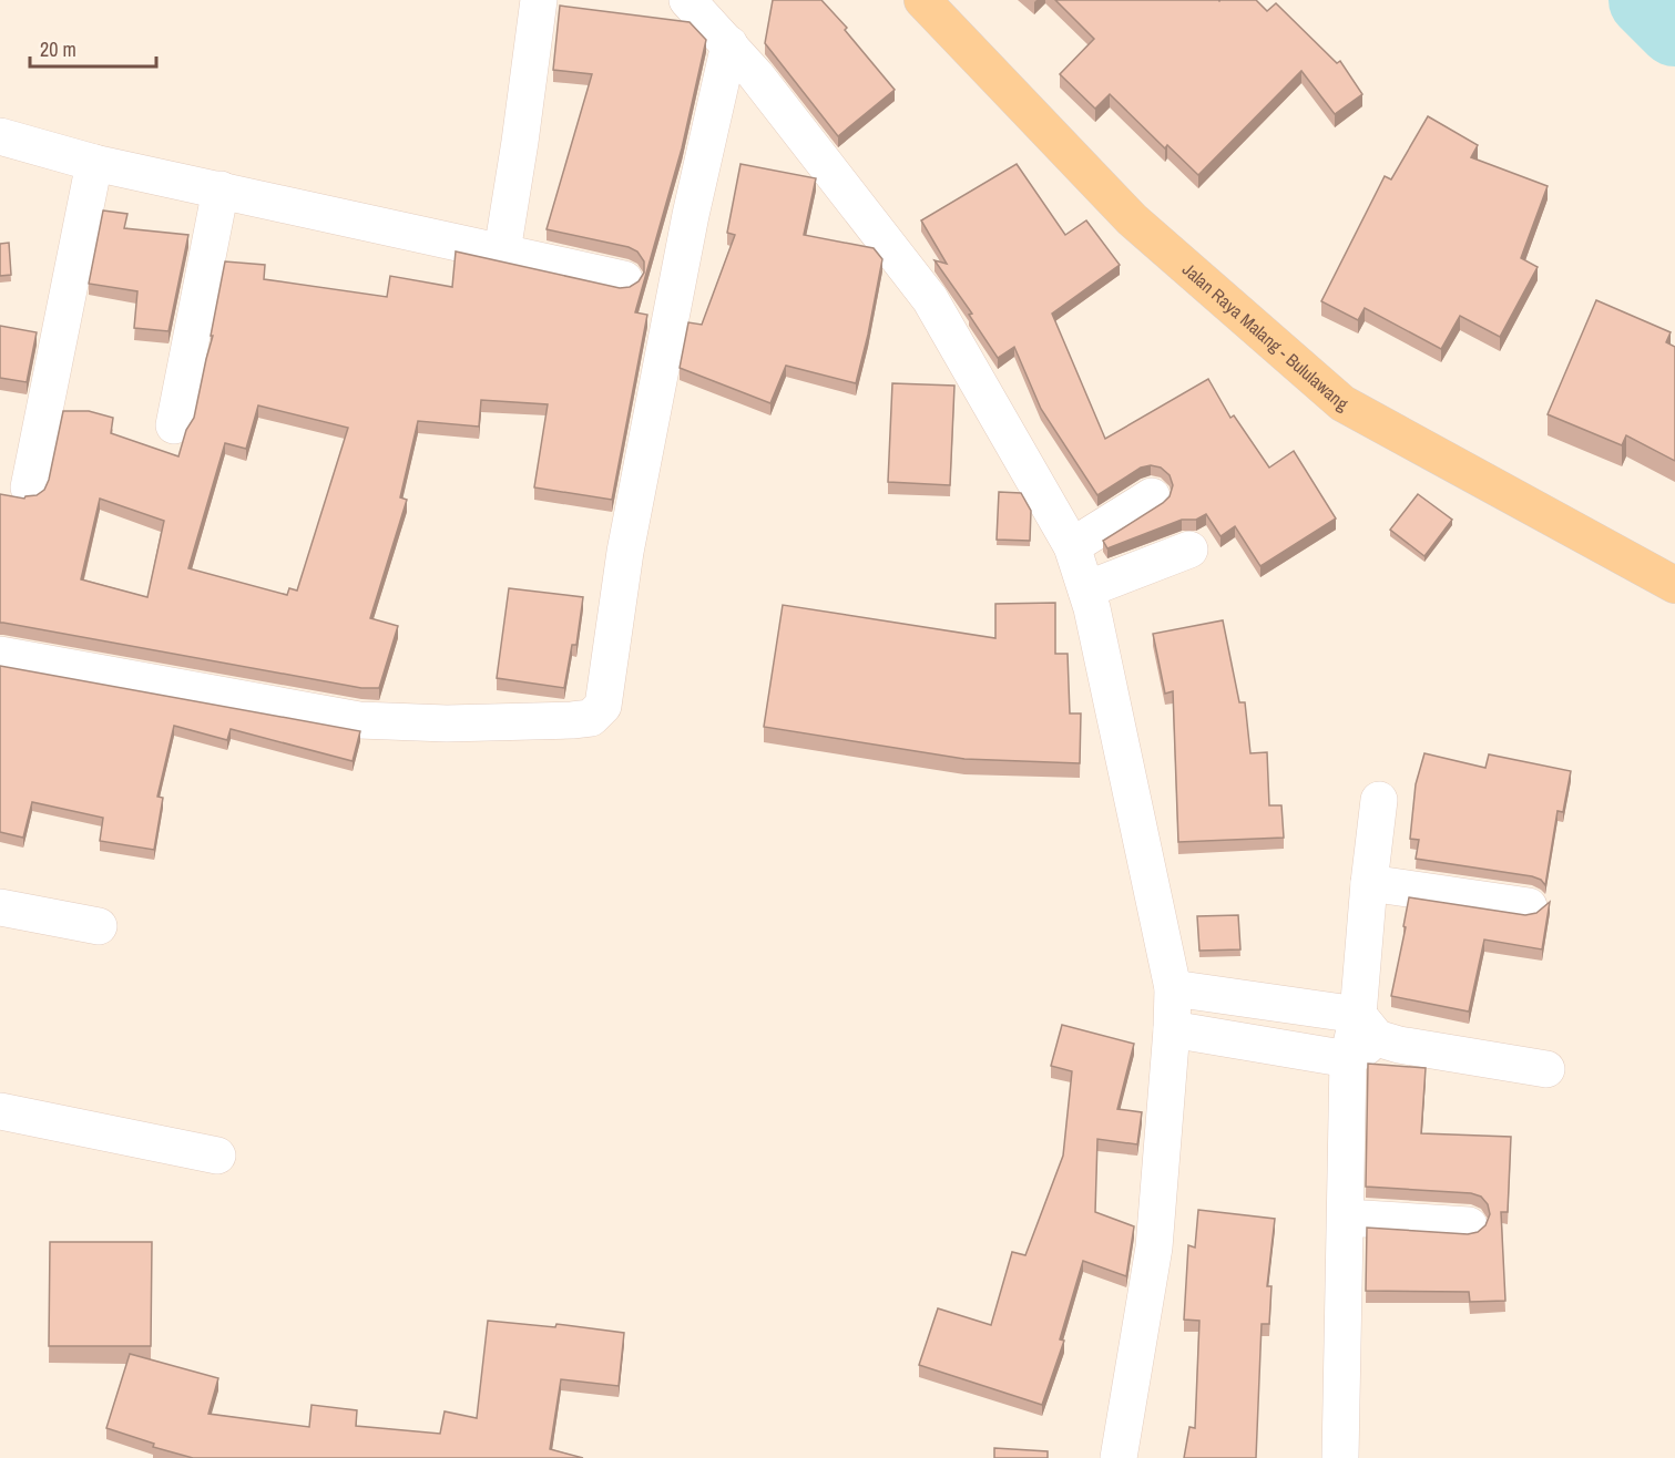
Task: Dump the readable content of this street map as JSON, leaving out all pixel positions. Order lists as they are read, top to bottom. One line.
{"streets":{"main road":["Jalan Raya Malang - Bululawang"]},"scale_bar":"20 m"}
